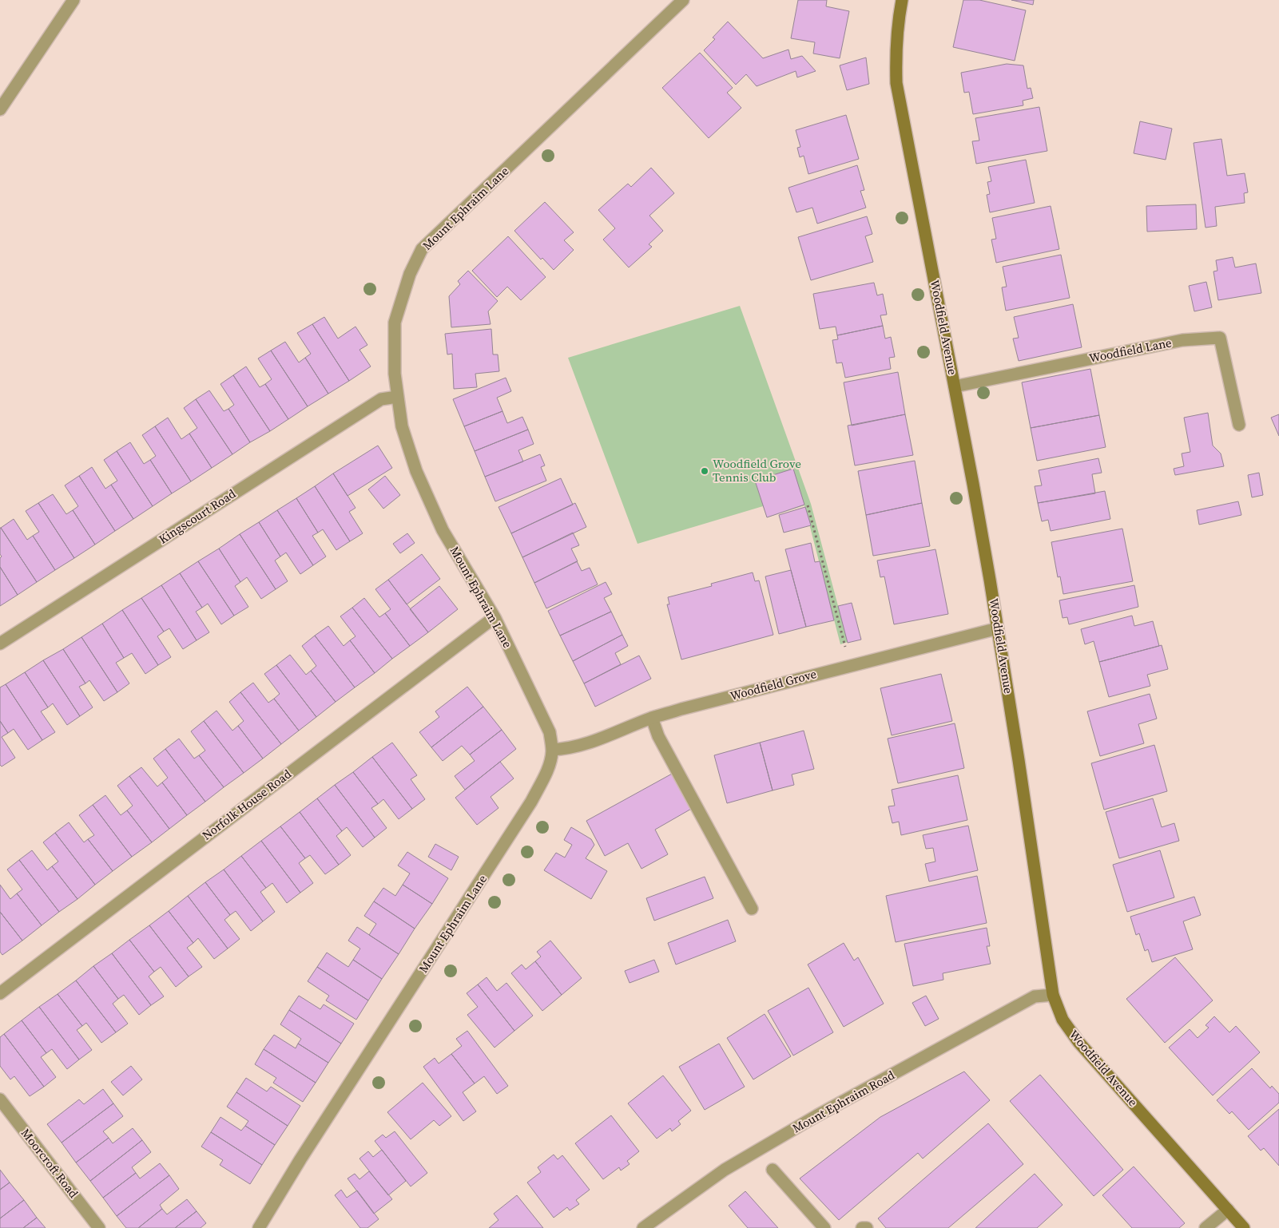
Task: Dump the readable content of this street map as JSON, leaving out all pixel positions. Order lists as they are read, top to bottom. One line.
{"streets":{"street":["Mount Ephraim Lane","Woodfield Avenue","Woodfield Lane","Kingscourt Road","Woodfield Grove","Norfolk House Road","Mount Ephraim Road","Moorcroft Road"]},"crossings":[["Mount Ephraim Lane","Kingscourt Road"],["Mount Ephraim Lane","Woodfield Grove"],["Mount Ephraim Lane","Norfolk House Road"],["Woodfield Avenue","Woodfield Lane"],["Woodfield Avenue","Woodfield Grove"],["Woodfield Avenue","Mount Ephraim Road"]],"places":["Woodfield Grove Tennis Club"]}
